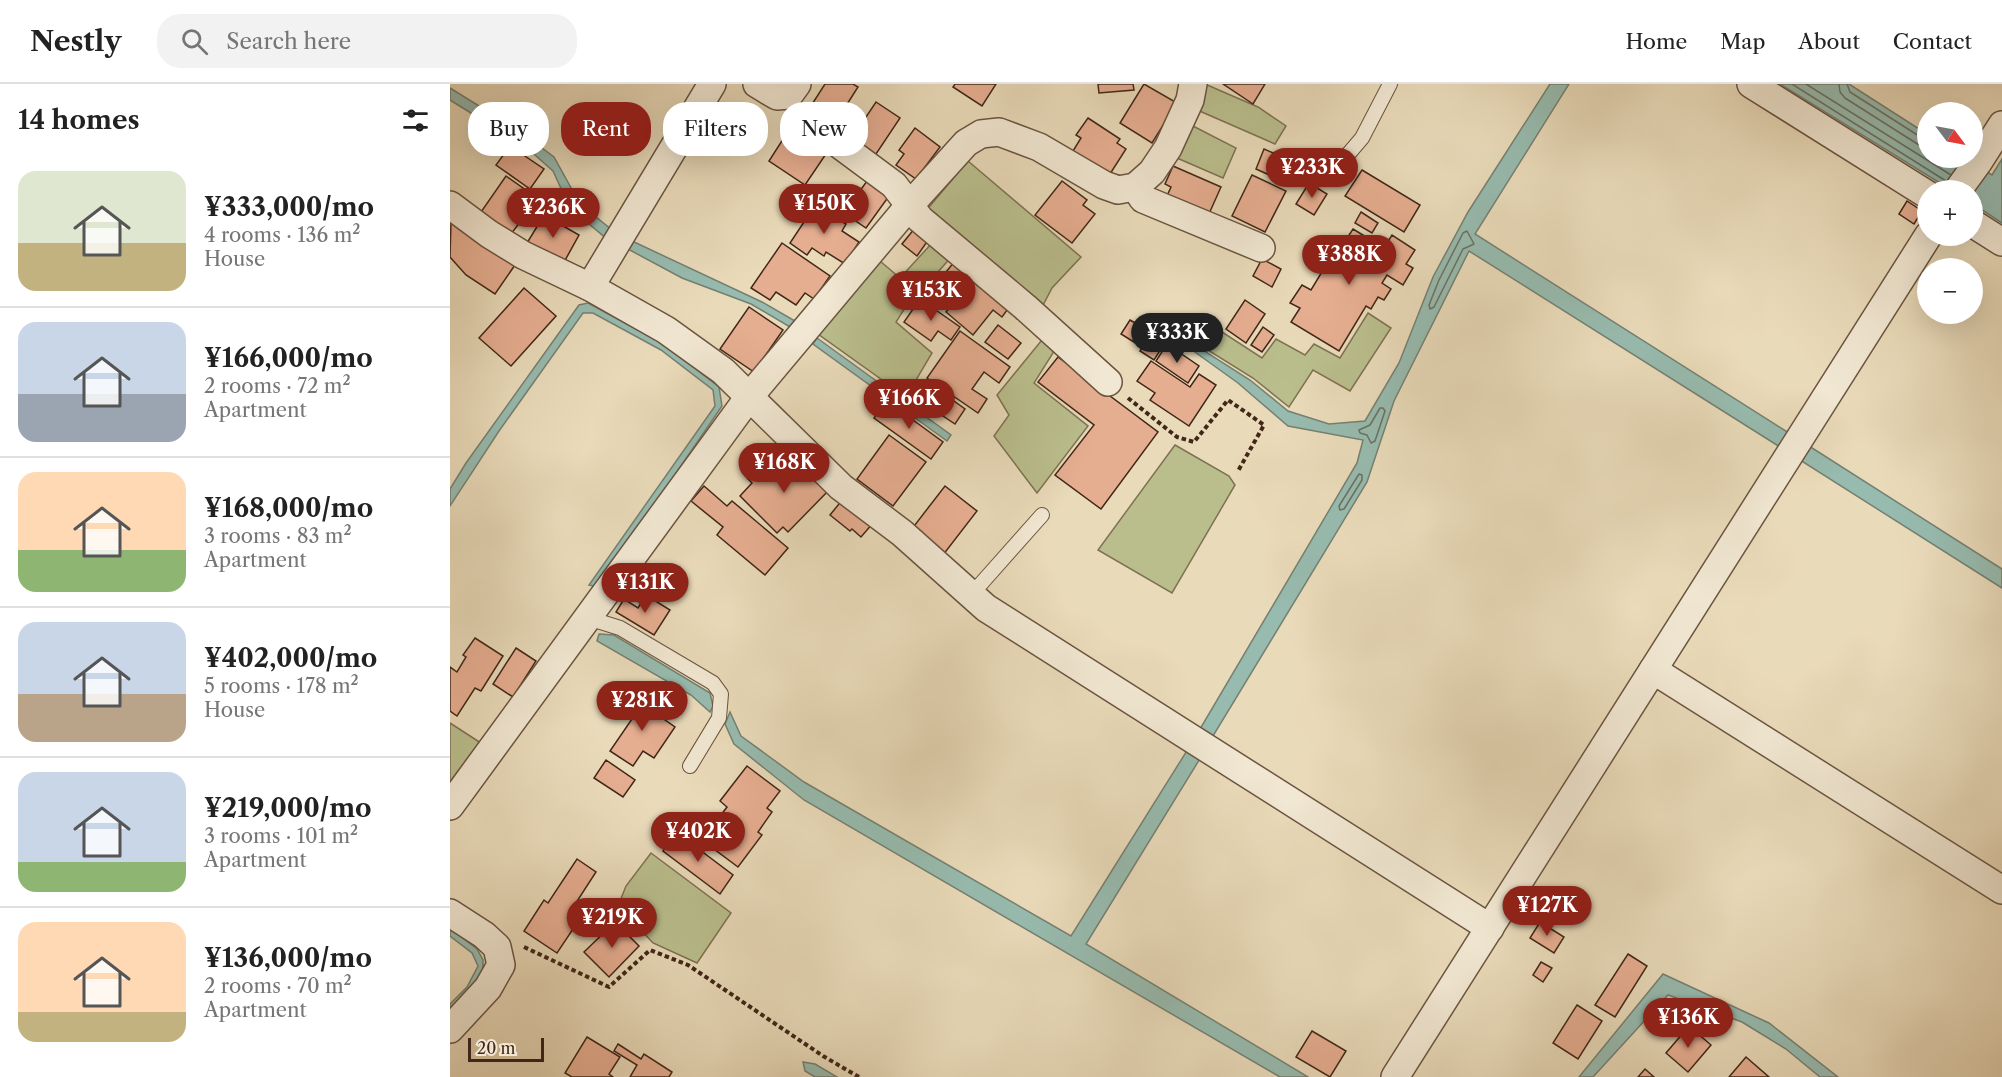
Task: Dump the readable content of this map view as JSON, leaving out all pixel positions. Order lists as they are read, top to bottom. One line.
{"scale_bar":"20 m","north":"bottom right","page":{"header":"Nestly","search":"Search here","nav":["Home","Map","About","Contact"],"heading":"14 homes","map_buttons":["+","−"],"chip":["Buy","Rent","Filters","New"],"price":["¥233K","¥150K","¥236K","¥388K","¥153K","¥333K","¥166K","¥168K","¥131K","¥281K","¥402K","¥127K","¥219K","¥136K"],"list":[{"name":"¥333,000/mo","note":"4 rooms · 136 m² · House"},{"name":"¥166,000/mo","note":"2 rooms · 72 m² · Apartment"},{"name":"¥168,000/mo","note":"3 rooms · 83 m² · Apartment"},{"name":"¥402,000/mo","note":"5 rooms · 178 m² · House"},{"name":"¥219,000/mo","note":"3 rooms · 101 m² · Apartment"},{"name":"¥136,000/mo","note":"2 rooms · 70 m² · Apartment"}],"scale":"20 m"}}
